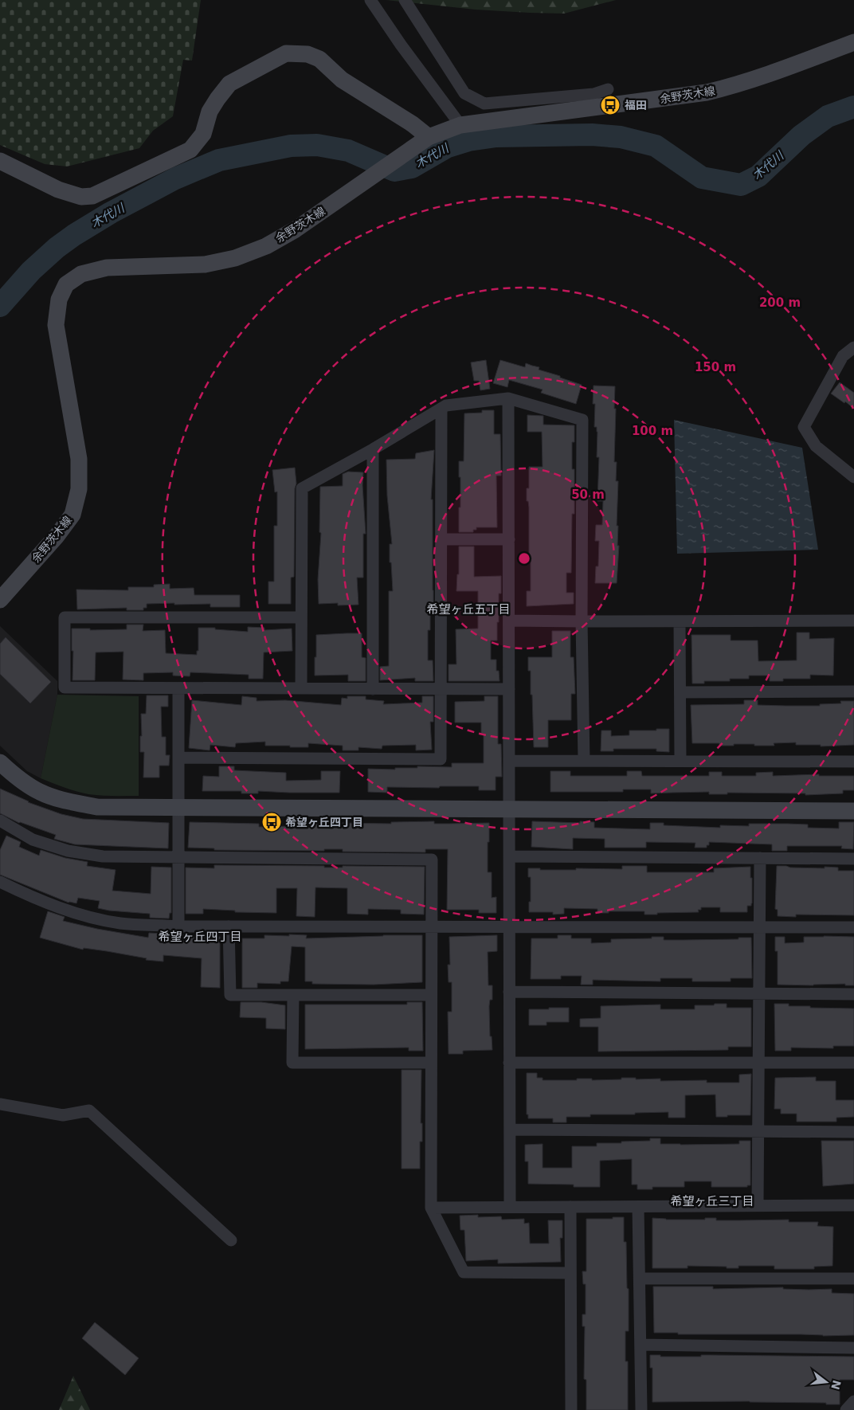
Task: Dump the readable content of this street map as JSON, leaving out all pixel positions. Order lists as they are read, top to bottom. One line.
{"streets":{"street":["余野茨木線"]},"districts":["希望ヶ丘五丁目","希望ヶ丘四丁目","希望ヶ丘三丁目"],"water":["木代川"],"places":{"bus stop":["福田","希望ヶ丘四丁目"]},"north":"right","rings":["200 m","150 m","100 m","50 m"]}
